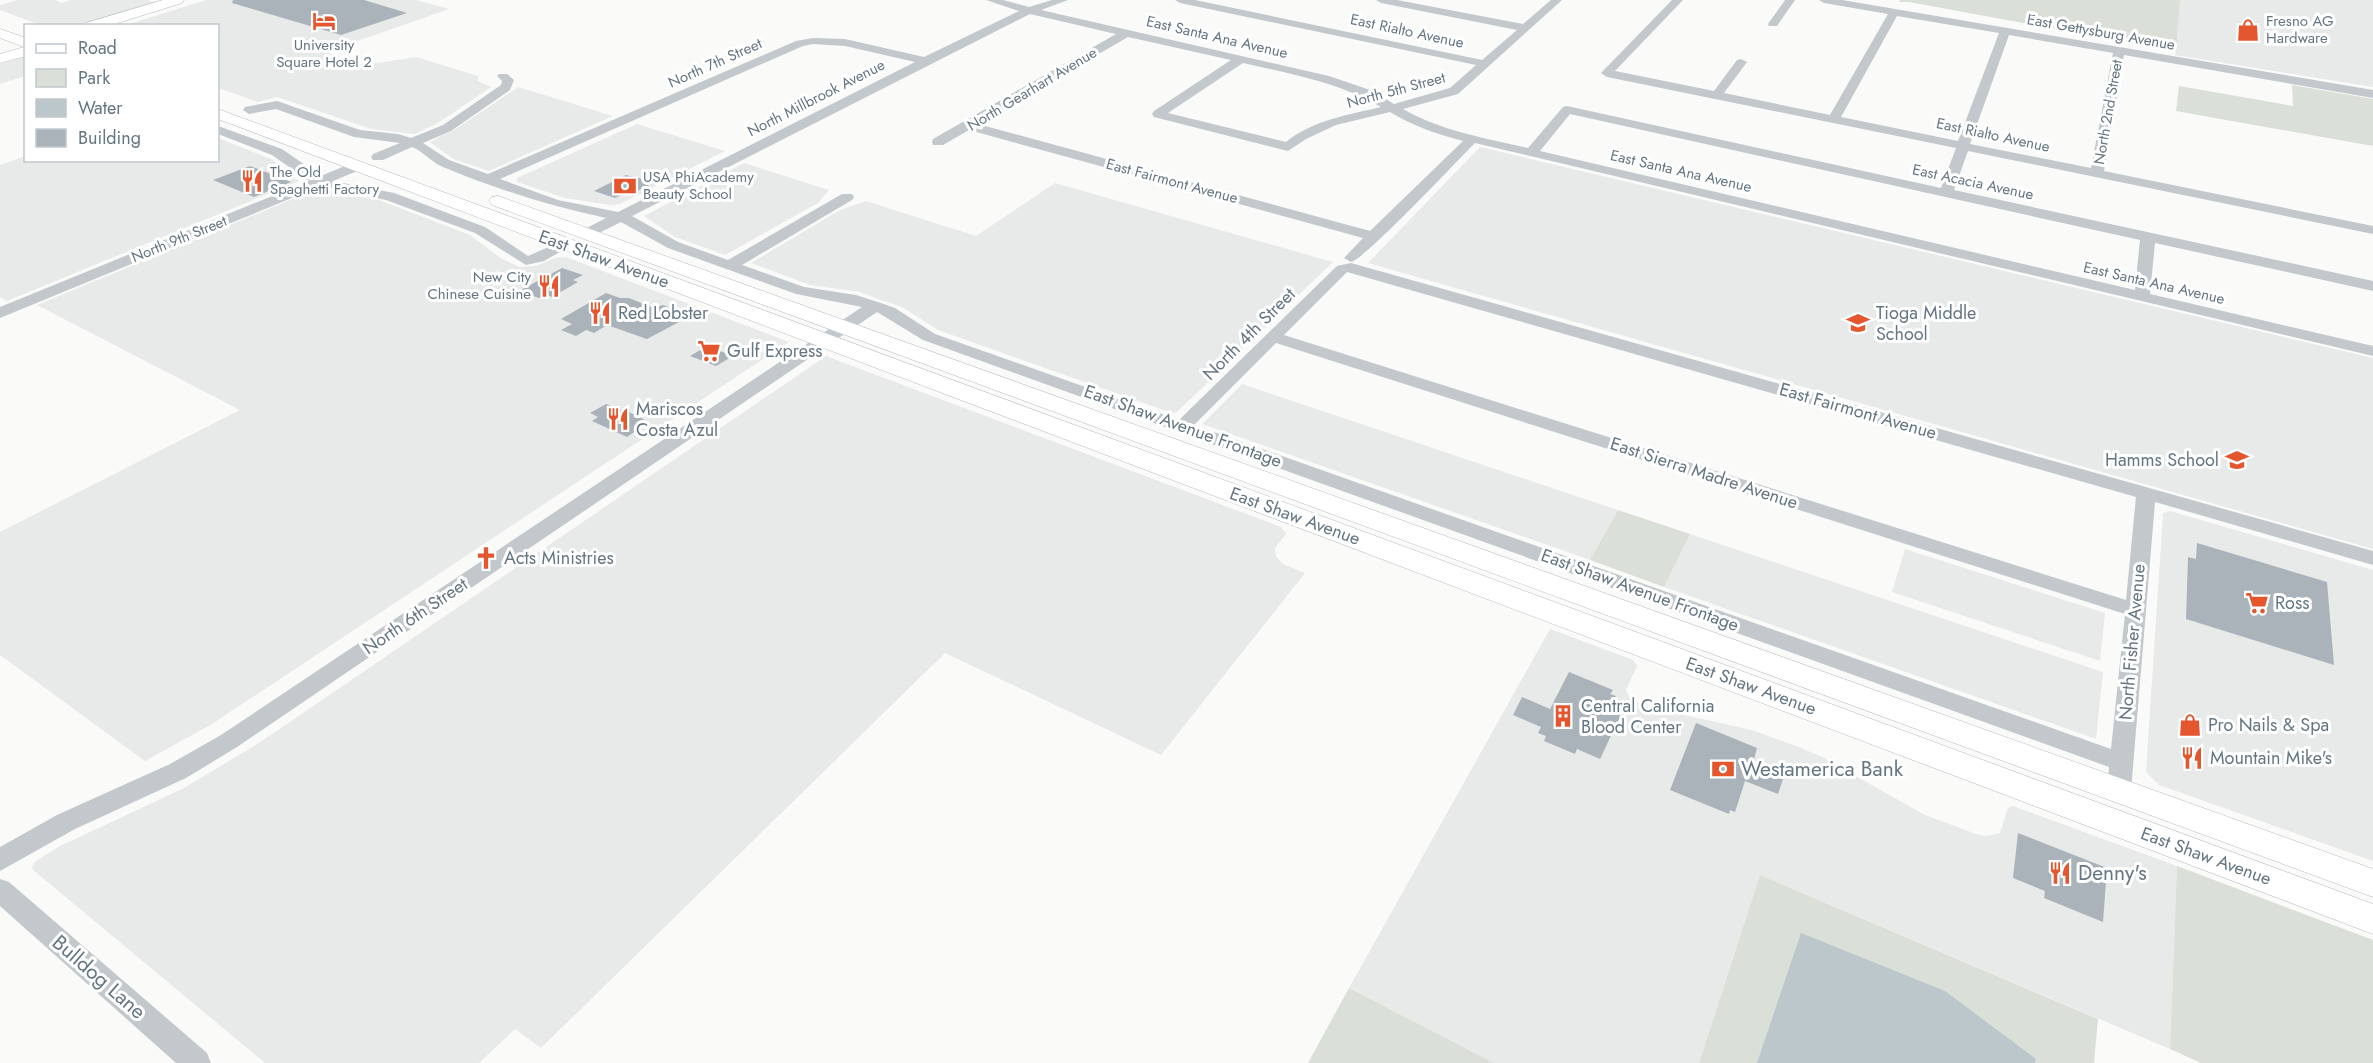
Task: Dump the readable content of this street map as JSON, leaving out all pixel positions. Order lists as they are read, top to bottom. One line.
{"streets":{"main road":["East Shaw Avenue"],"street":["East Rialto Avenue","East Gettysburg Avenue","East Santa Ana Avenue","North 7th Street","North Gearhart Avenue","North 5th Street","North Millbrook Avenue","North 2nd Street","East Fairmont Avenue","East Acacia Avenue","North 9th Street","North 4th Street","East Shaw Avenue Frontage","East Sierra Madre Avenue","North 6th Street","North Fisher Avenue","Bulldog Lane"]},"crossings":[["East Rialto Avenue","North 5th Street"],["East Rialto Avenue","North 2nd Street"],["East Gettysburg Avenue","North 2nd Street"],["East Santa Ana Avenue","North Gearhart Avenue"],["East Santa Ana Avenue","North 5th Street"],["East Santa Ana Avenue","North Millbrook Avenue"],["East Santa Ana Avenue","East Acacia Avenue"],["East Santa Ana Avenue","North 4th Street"],["North 7th Street","North Millbrook Avenue"],["North 7th Street","East Shaw Avenue Frontage"],["North Gearhart Avenue","East Fairmont Avenue"],["North Millbrook Avenue","East Shaw Avenue"],["North Millbrook Avenue","East Shaw Avenue Frontage"],["East Fairmont Avenue","North 4th Street"],["East Fairmont Avenue","North Fisher Avenue"],["North 9th Street","East Shaw Avenue"],["North 9th Street","East Shaw Avenue Frontage"],["East Shaw Avenue","East Shaw Avenue Frontage"],["East Shaw Avenue","North 6th Street"],["East Shaw Avenue","North Fisher Avenue"],["North 4th Street","East Shaw Avenue Frontage"],["North 4th Street","East Sierra Madre Avenue"],["East Shaw Avenue Frontage","North 6th Street"],["East Shaw Avenue Frontage","North Fisher Avenue"],["East Sierra Madre Avenue","North Fisher Avenue"]],"places":{"hotel":["University Square Hotel 2"],"shop":["Fresno AG Hardware","Pro Nails & Spa"],"restaurant":["The Old Spaghetti Factory","New City Chinese Cuisine","Red Lobster","Mariscos Costa Azul","Mountain Mike's","Denny's"],"bank":["USA PhiAcademy Beauty School","Westamerica Bank"],"school or university":["Tioga Middle School","Hamms School"],"supermarket":["Gulf Express","Ross"],"church":["Acts Ministries"],"building":["Central California Blood Center"]},"legend":["Road","Park","Water","Building"]}
